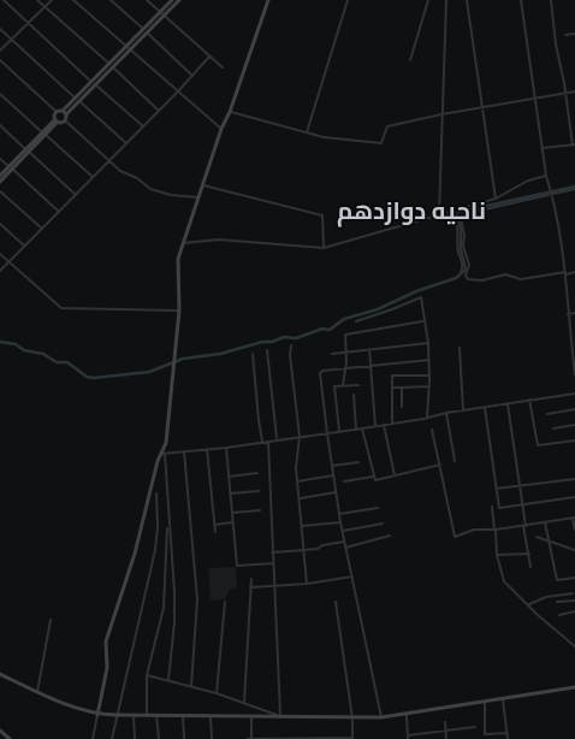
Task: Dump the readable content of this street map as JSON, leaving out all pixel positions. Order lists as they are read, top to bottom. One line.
{"districts":["ناحیه دوازدهم"]}
